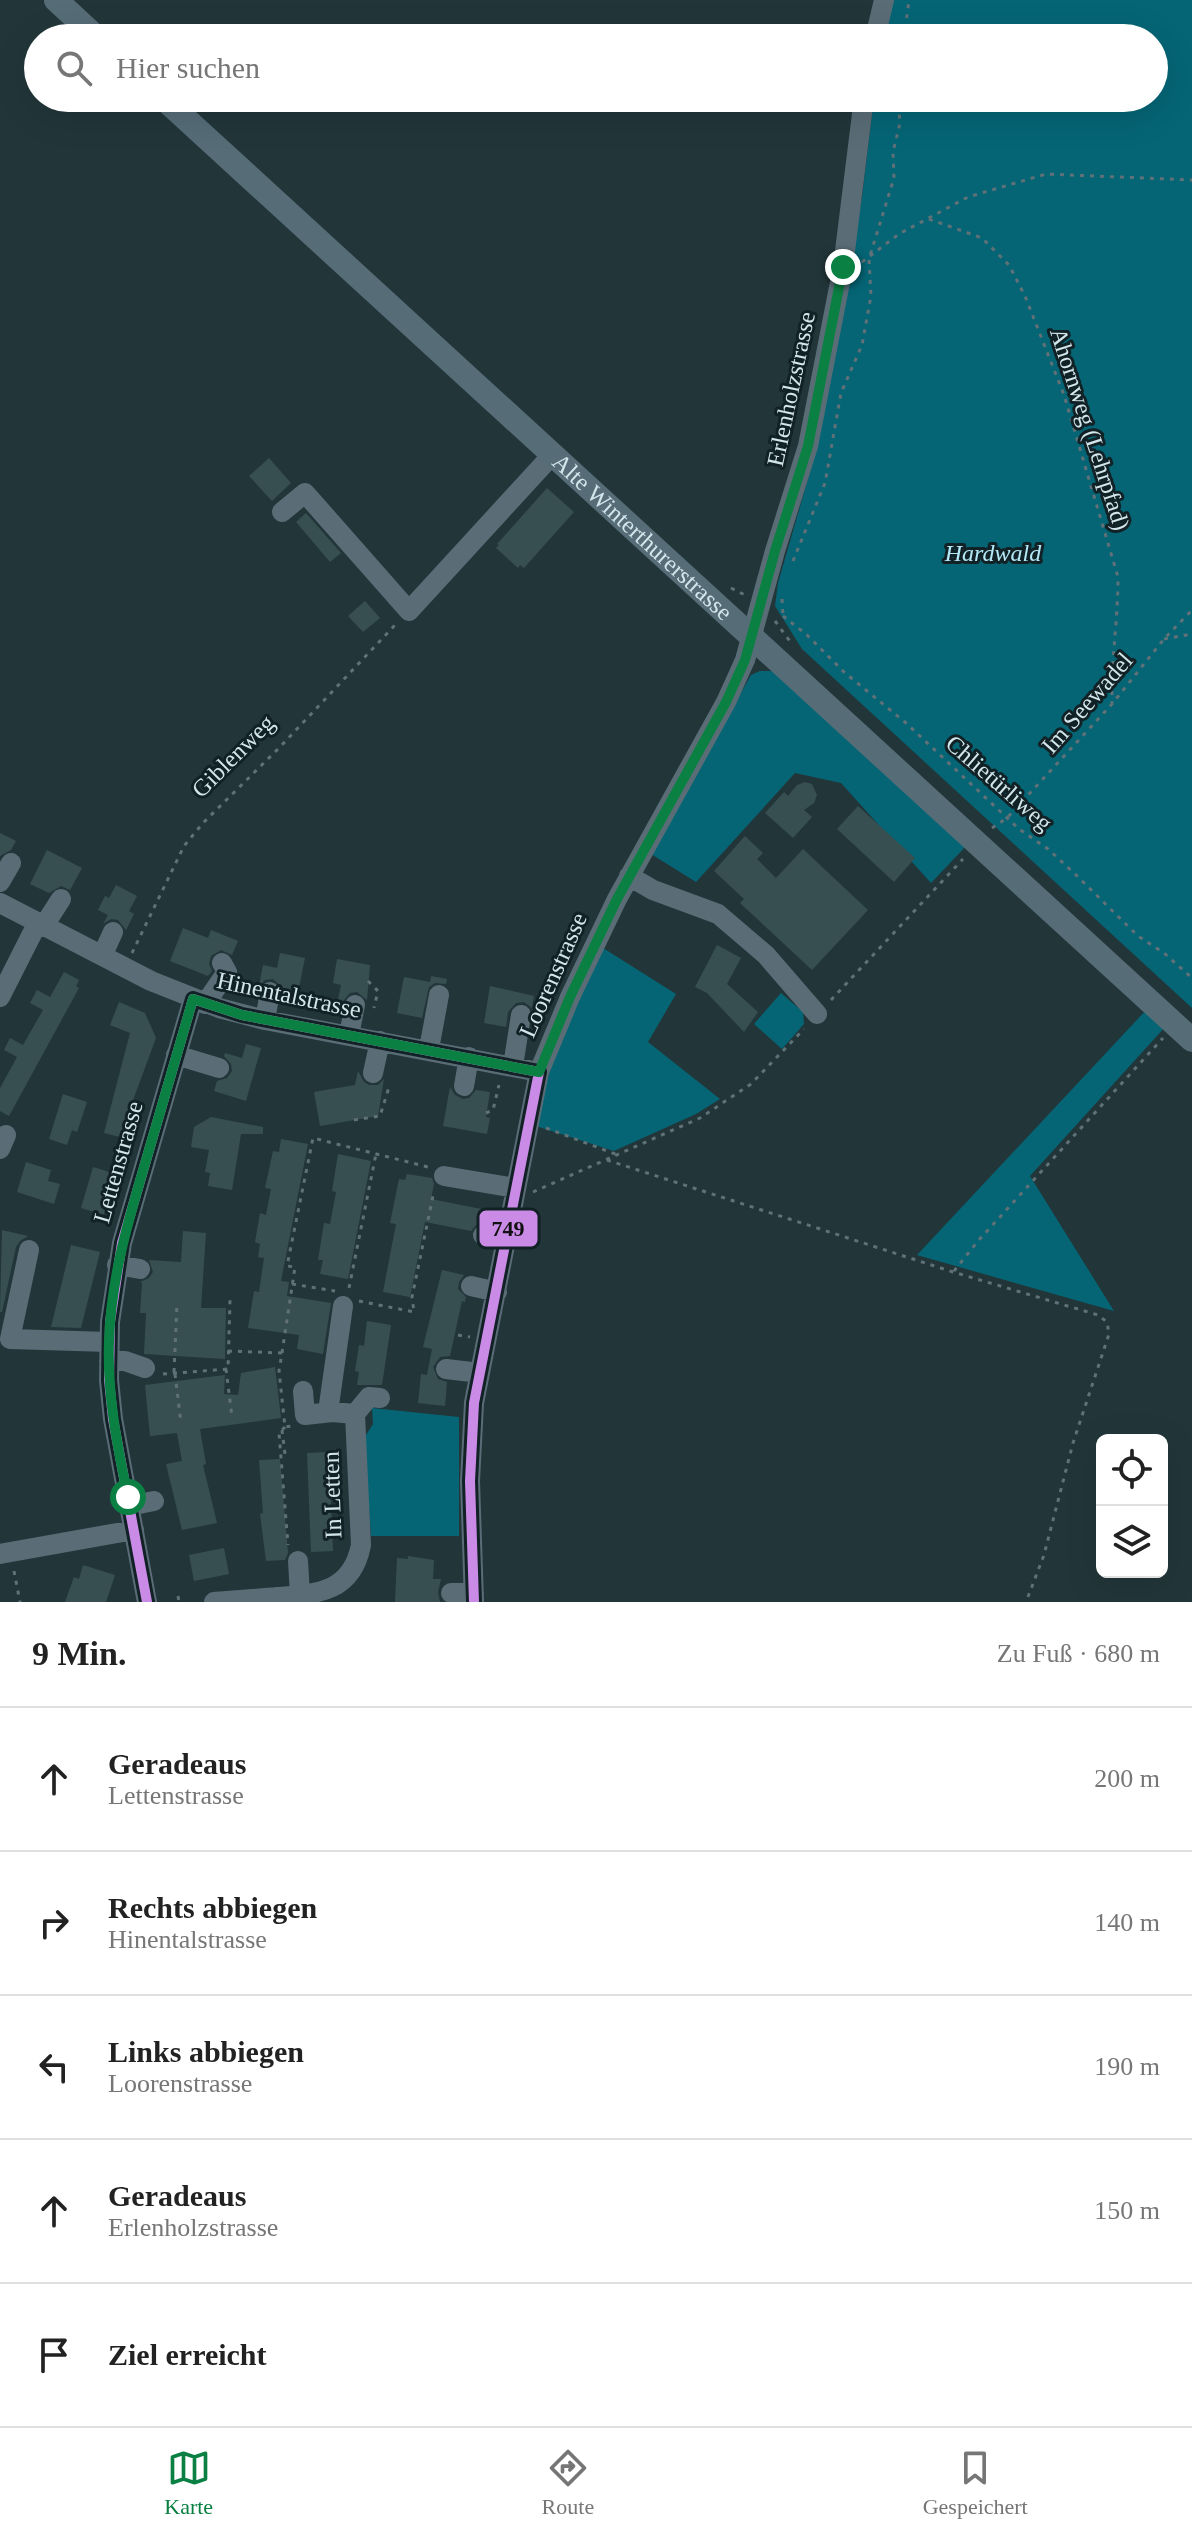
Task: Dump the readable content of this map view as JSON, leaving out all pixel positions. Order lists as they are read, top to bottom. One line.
{"streets":{"main road":["Alte Winterthurerstrasse"],"street":["Erlenholzstrasse","Loorenstrasse","Hinentalstrasse","Lettenstrasse","In Letten"],"path":["Ahornweg (Lehrpfad)","Im Seewadel","Giblenweg","Chlietürliweg"]},"crossings":[["Erlenholzstrasse","Alte Winterthurerstrasse"],["Erlenholzstrasse","Loorenstrasse"],["Ahornweg (Lehrpfad)","Im Seewadel"],["Alte Winterthurerstrasse","Loorenstrasse"],["Im Seewadel","Chlietürliweg"],["Loorenstrasse","Hinentalstrasse"],["Hinentalstrasse","Lettenstrasse"]],"parks":["Hardwald"],"lines":["transit line 749"],"page":{"search":"Hier suchen","heading":["9 Min.","Zu Fuß · 680 m"],"list":[["Geradeaus","Lettenstrasse","200 m"],["Rechts abbiegen","Hinentalstrasse","140 m"],["Links abbiegen","Loorenstrasse","190 m"],["Geradeaus","Erlenholzstrasse","150 m"],"Ziel erreicht"],"nav":["Karte","Route","Gespeichert"]}}
